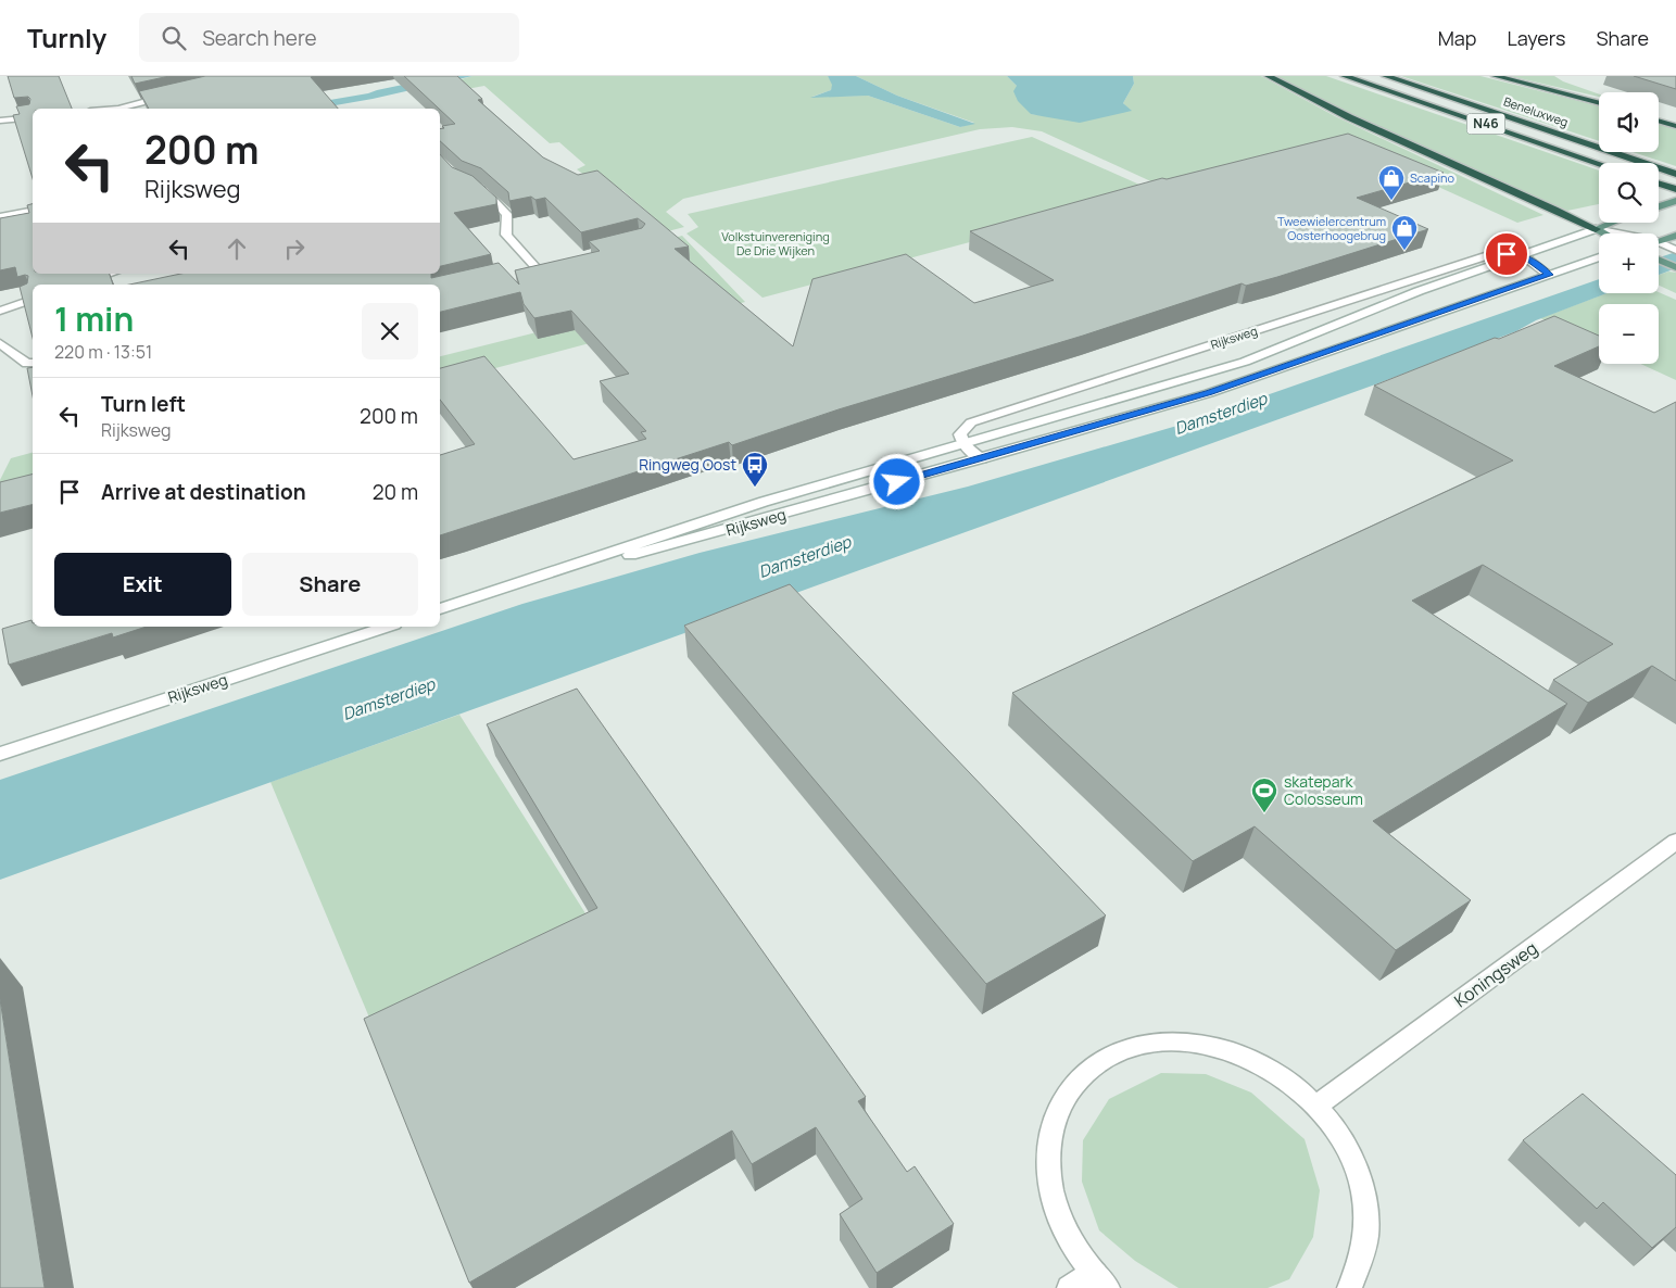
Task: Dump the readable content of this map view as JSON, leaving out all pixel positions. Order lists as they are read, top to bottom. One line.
{"streets":{"highway":["Beneluxweg","N46"],"main road":["Rijksweg","Koningsweg"]},"water":["Damsterdiep"],"parks":["Volkstuinvereniging De Drie Wijken"],"places":{"shop":["Scapino","Tweewielercentrum Oosterhoogebrug"],"bus stop":["Ringweg Oost"],"sports":["skatepark Colosseum"]},"page":{"header":"Turnly","search":"Search here","nav":["Map","Layers","Share"],"map_buttons":["+","−"],"turn":["200 m","Rijksweg"],"heading":["1 min","220 m · 13:51"],"list":[{"name":"Turn left","note":"Rijksweg","value":"200 m"},{"name":"Arrive at destination","value":"20 m"}],"buttons":["Exit","Share"]}}
